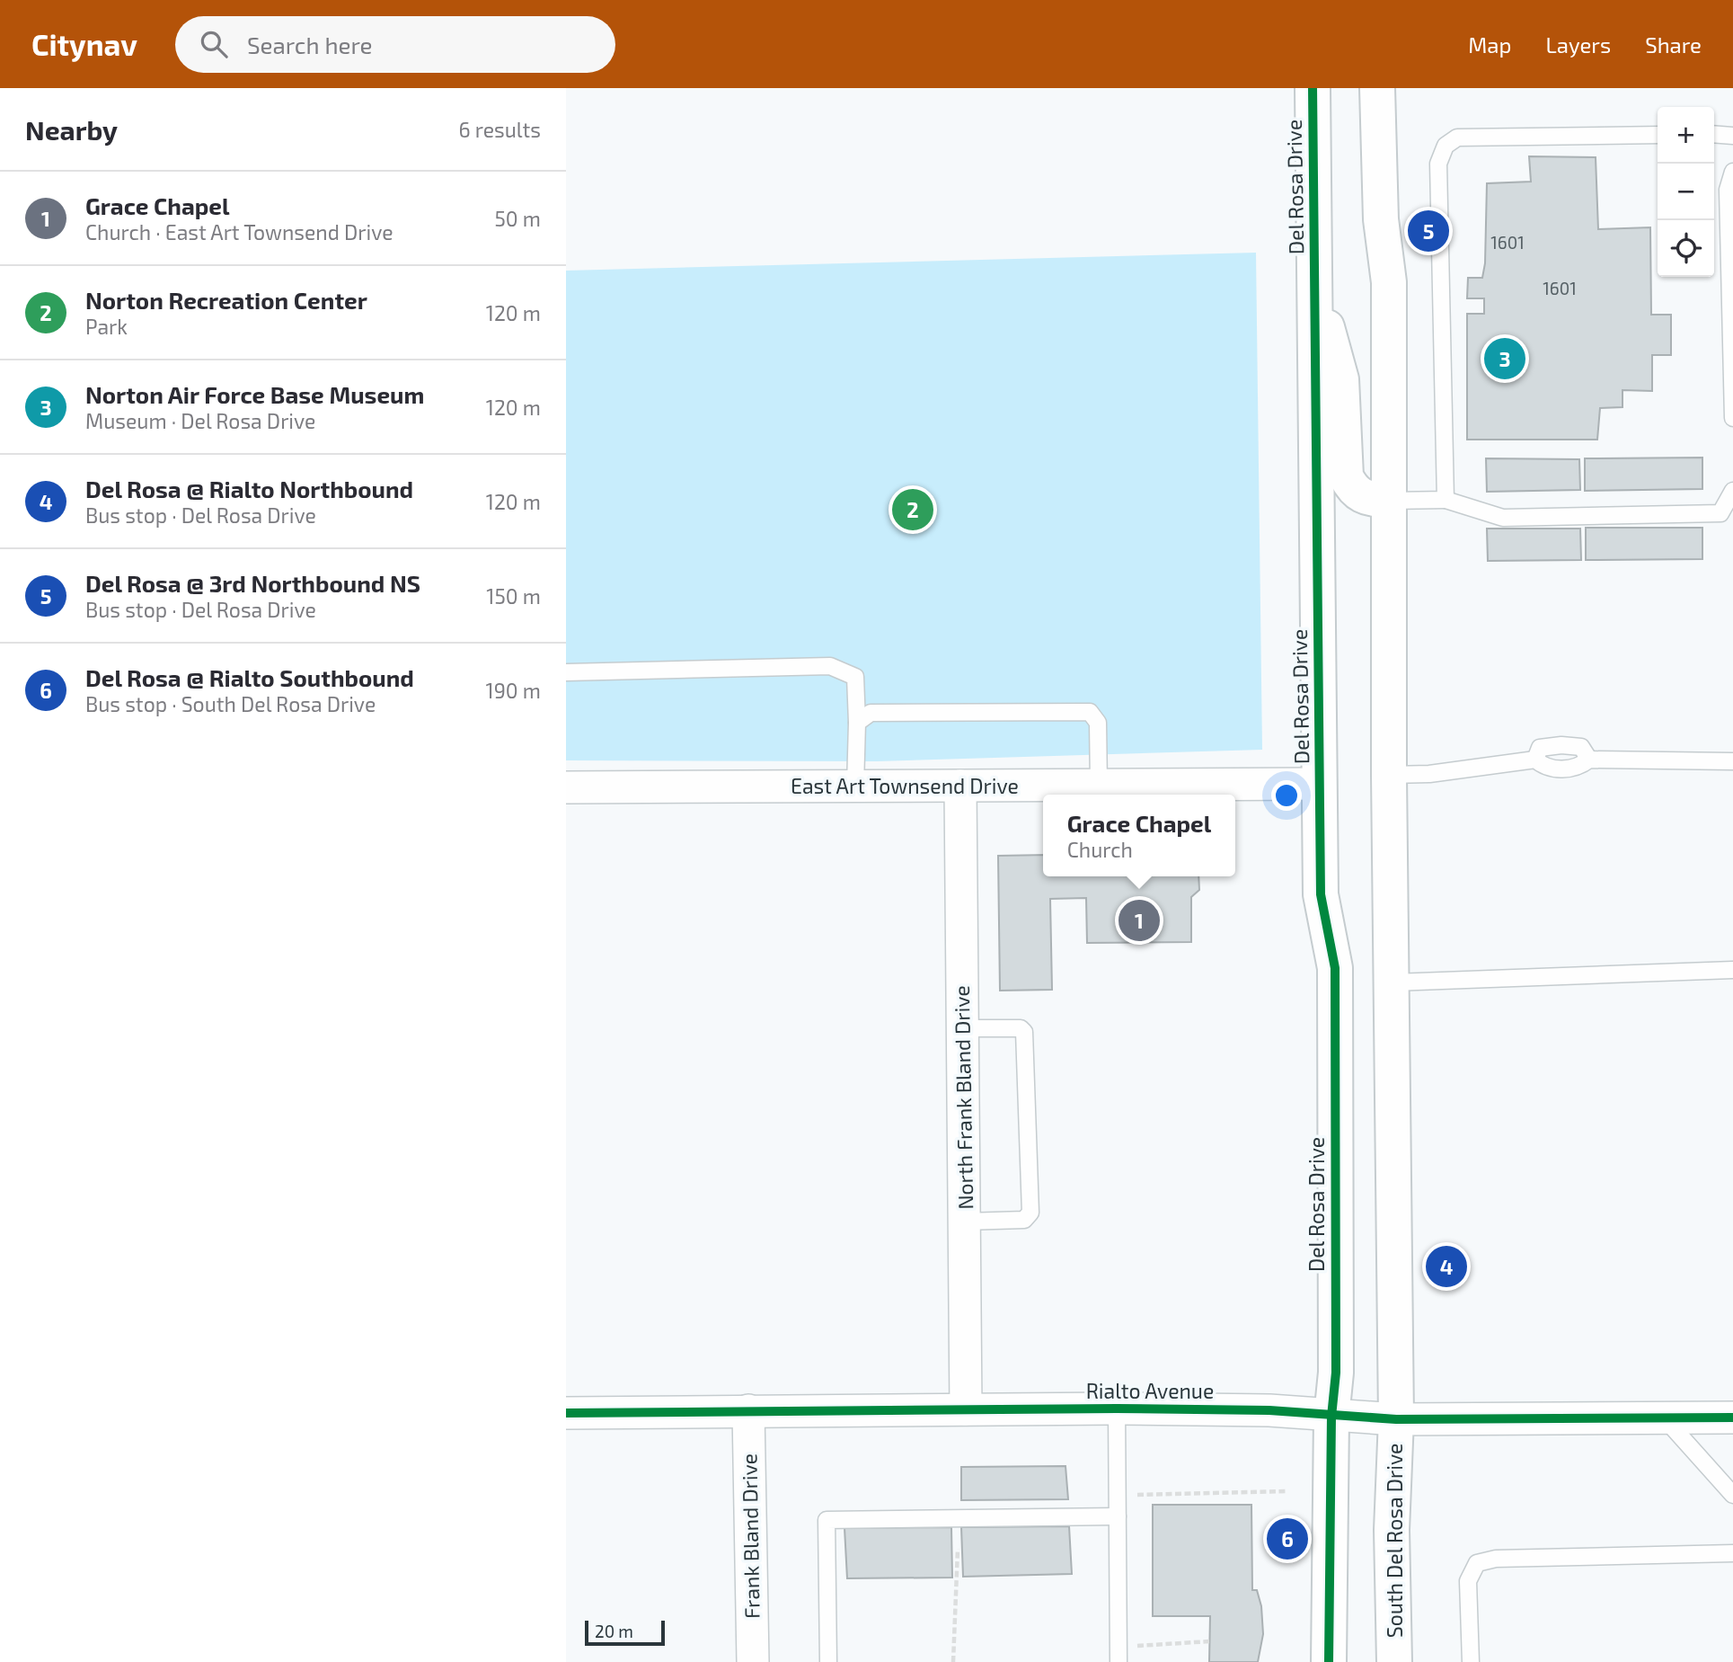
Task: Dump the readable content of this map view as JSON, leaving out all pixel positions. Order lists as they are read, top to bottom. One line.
{"streets":{"street":["Del Rosa Drive","East Art Townsend Drive","North Frank Bland Drive","Rialto Avenue","Frank Bland Drive","South Del Rosa Drive"]},"crossings":[["Del Rosa Drive","East Art Townsend Drive"],["Del Rosa Drive","Rialto Avenue"],["East Art Townsend Drive","North Frank Bland Drive"],["North Frank Bland Drive","Rialto Avenue"],["Rialto Avenue","Frank Bland Drive"],["Rialto Avenue","South Del Rosa Drive"]],"house_numbers":["1601","1601"],"scale_bar":"20 m","page":{"header":"Citynav","search":"Search here","nav":["Map","Layers","Share"],"heading":["Nearby","6 results"],"map_buttons":["+","−"],"list":[{"mark":"1","name":"Grace Chapel","note":"Church · East Art Townsend Drive","value":"50 m"},{"mark":"2","name":"Norton Recreation Center","note":"Park","value":"120 m"},{"mark":"3","name":"Norton Air Force Base Museum","note":"Museum · Del Rosa Drive","value":"120 m"},{"mark":"4","name":"Del Rosa @ Rialto Northbound","note":"Bus stop · Del Rosa Drive","value":"120 m"},{"mark":"5","name":"Del Rosa @ 3rd Northbound NS","note":"Bus stop · Del Rosa Drive","value":"150 m"},{"mark":"6","name":"Del Rosa @ Rialto Southbound","note":"Bus stop · South Del Rosa Drive","value":"190 m"}],"pins":["5","3","2","1","4","6"],"popup":["Grace Chapel","Church"],"scale":"20 m"}}
